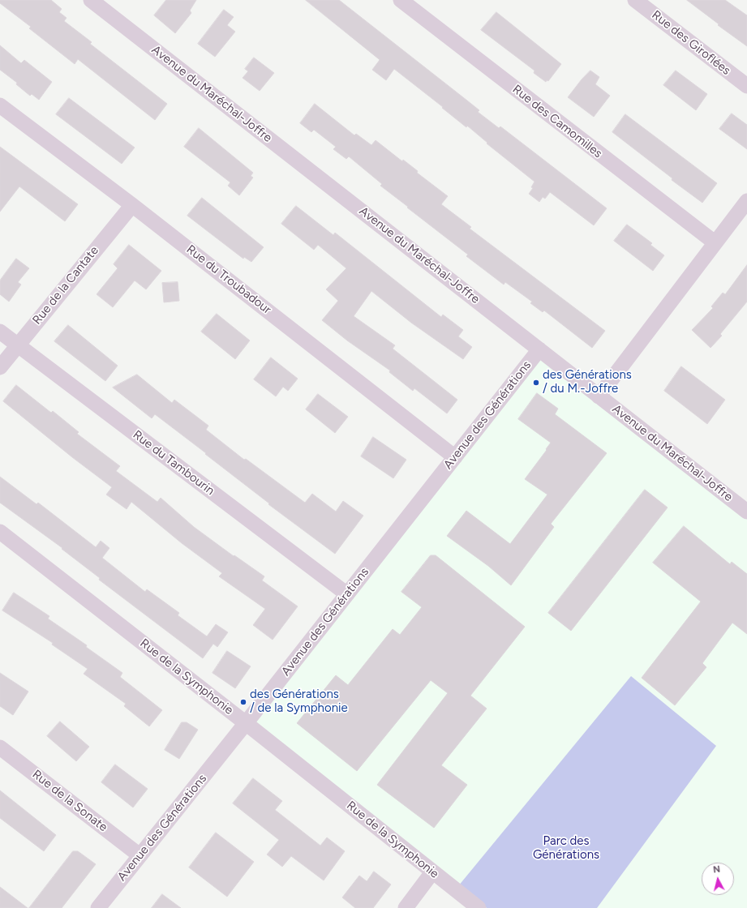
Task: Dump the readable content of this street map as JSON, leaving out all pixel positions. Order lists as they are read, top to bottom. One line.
{"streets":{"street":["Rue des Giroflées","Avenue du Maréchal-Joffre","Rue des Camomilles","Rue du Troubadour","Rue de la Cantate","Avenue des Générations","Rue du Tambourin","Rue de la Symphonie","Rue de la Sonate"]},"crossings":[["Avenue du Maréchal-Joffre","Avenue des Générations"],["Rue du Troubadour","Rue de la Cantate"],["Rue du Troubadour","Avenue des Générations"],["Rue de la Cantate","Rue du Tambourin"],["Avenue des Générations","Rue du Tambourin"],["Avenue des Générations","Rue de la Symphonie"],["Avenue des Générations","Rue de la Sonate"]],"parks":["Parc des Générations"],"places":["des Générations / du M.-Joffre","des Générations / de la Symphonie"],"north":"top"}
